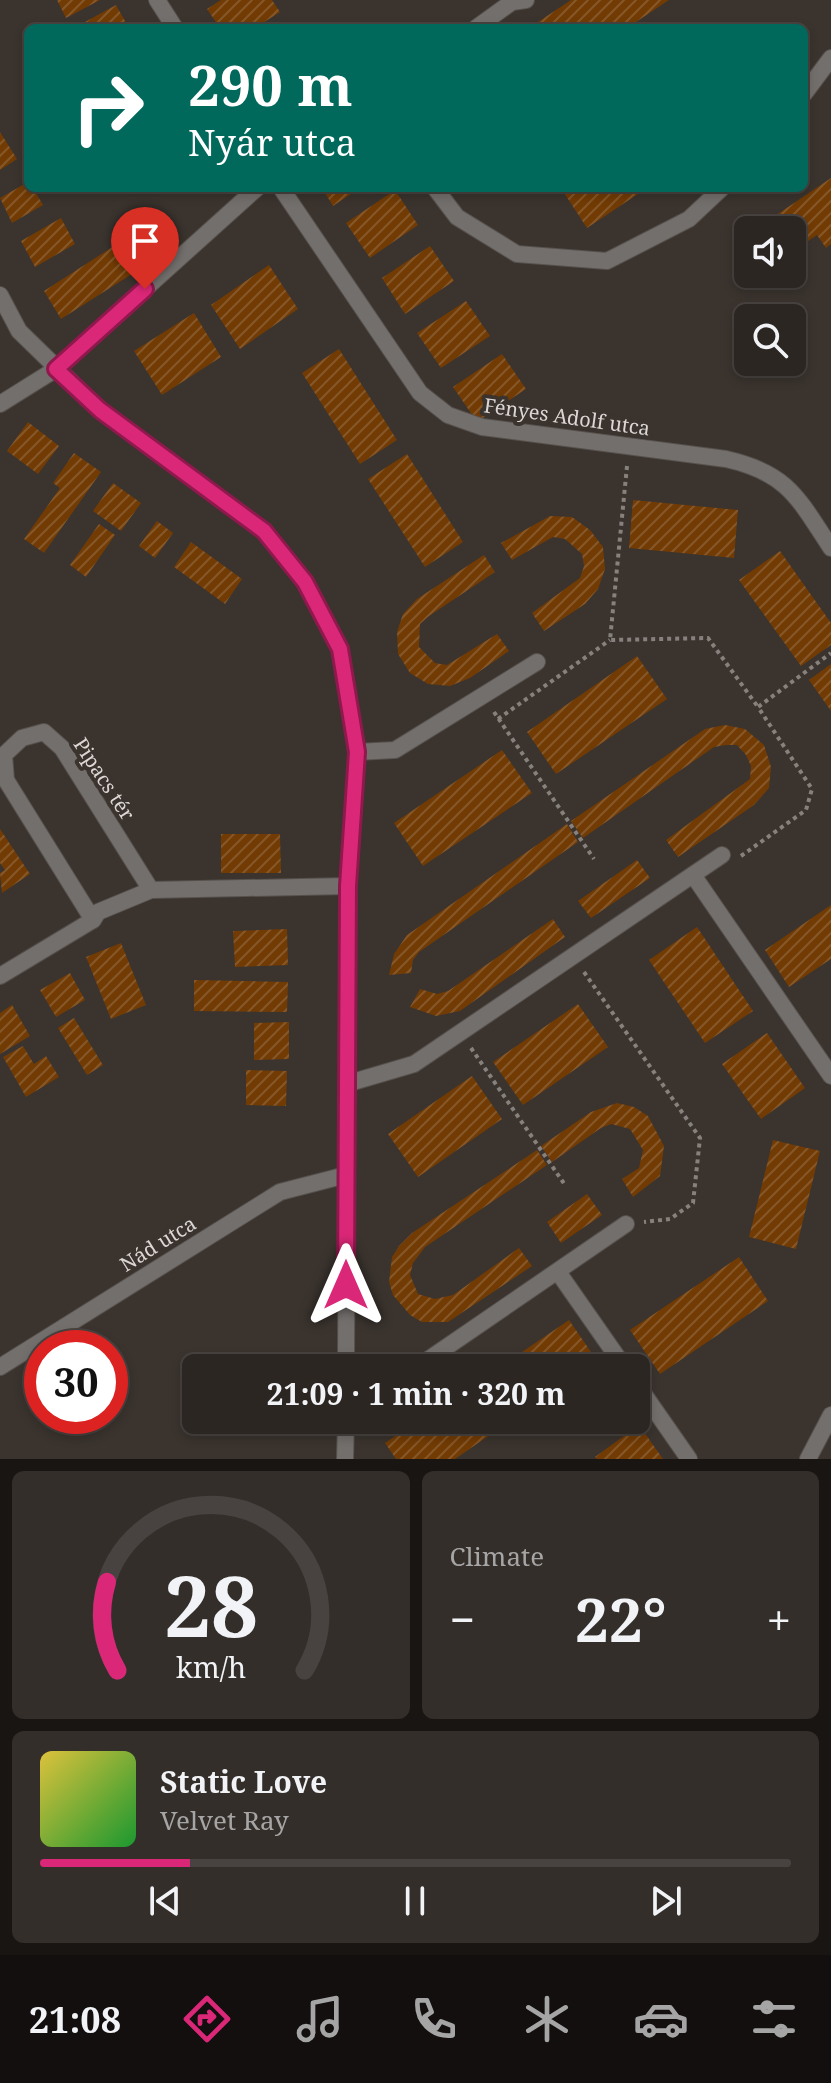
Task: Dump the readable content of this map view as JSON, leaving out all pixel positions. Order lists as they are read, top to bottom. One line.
{"streets":{"street":["Fényes Adolf utca","Pipacs tér","Nád utca"]},"page":{"turn":["290 m","Nyár utca"],"limit":"30","trip":"21:09 · 1 min · 320 m","tile":"Climate","heat":["−","22°","+"],"song":["Static Love","Velvet Ray"],"tabs":"21:08","gauge":["28","km/h"]}}
